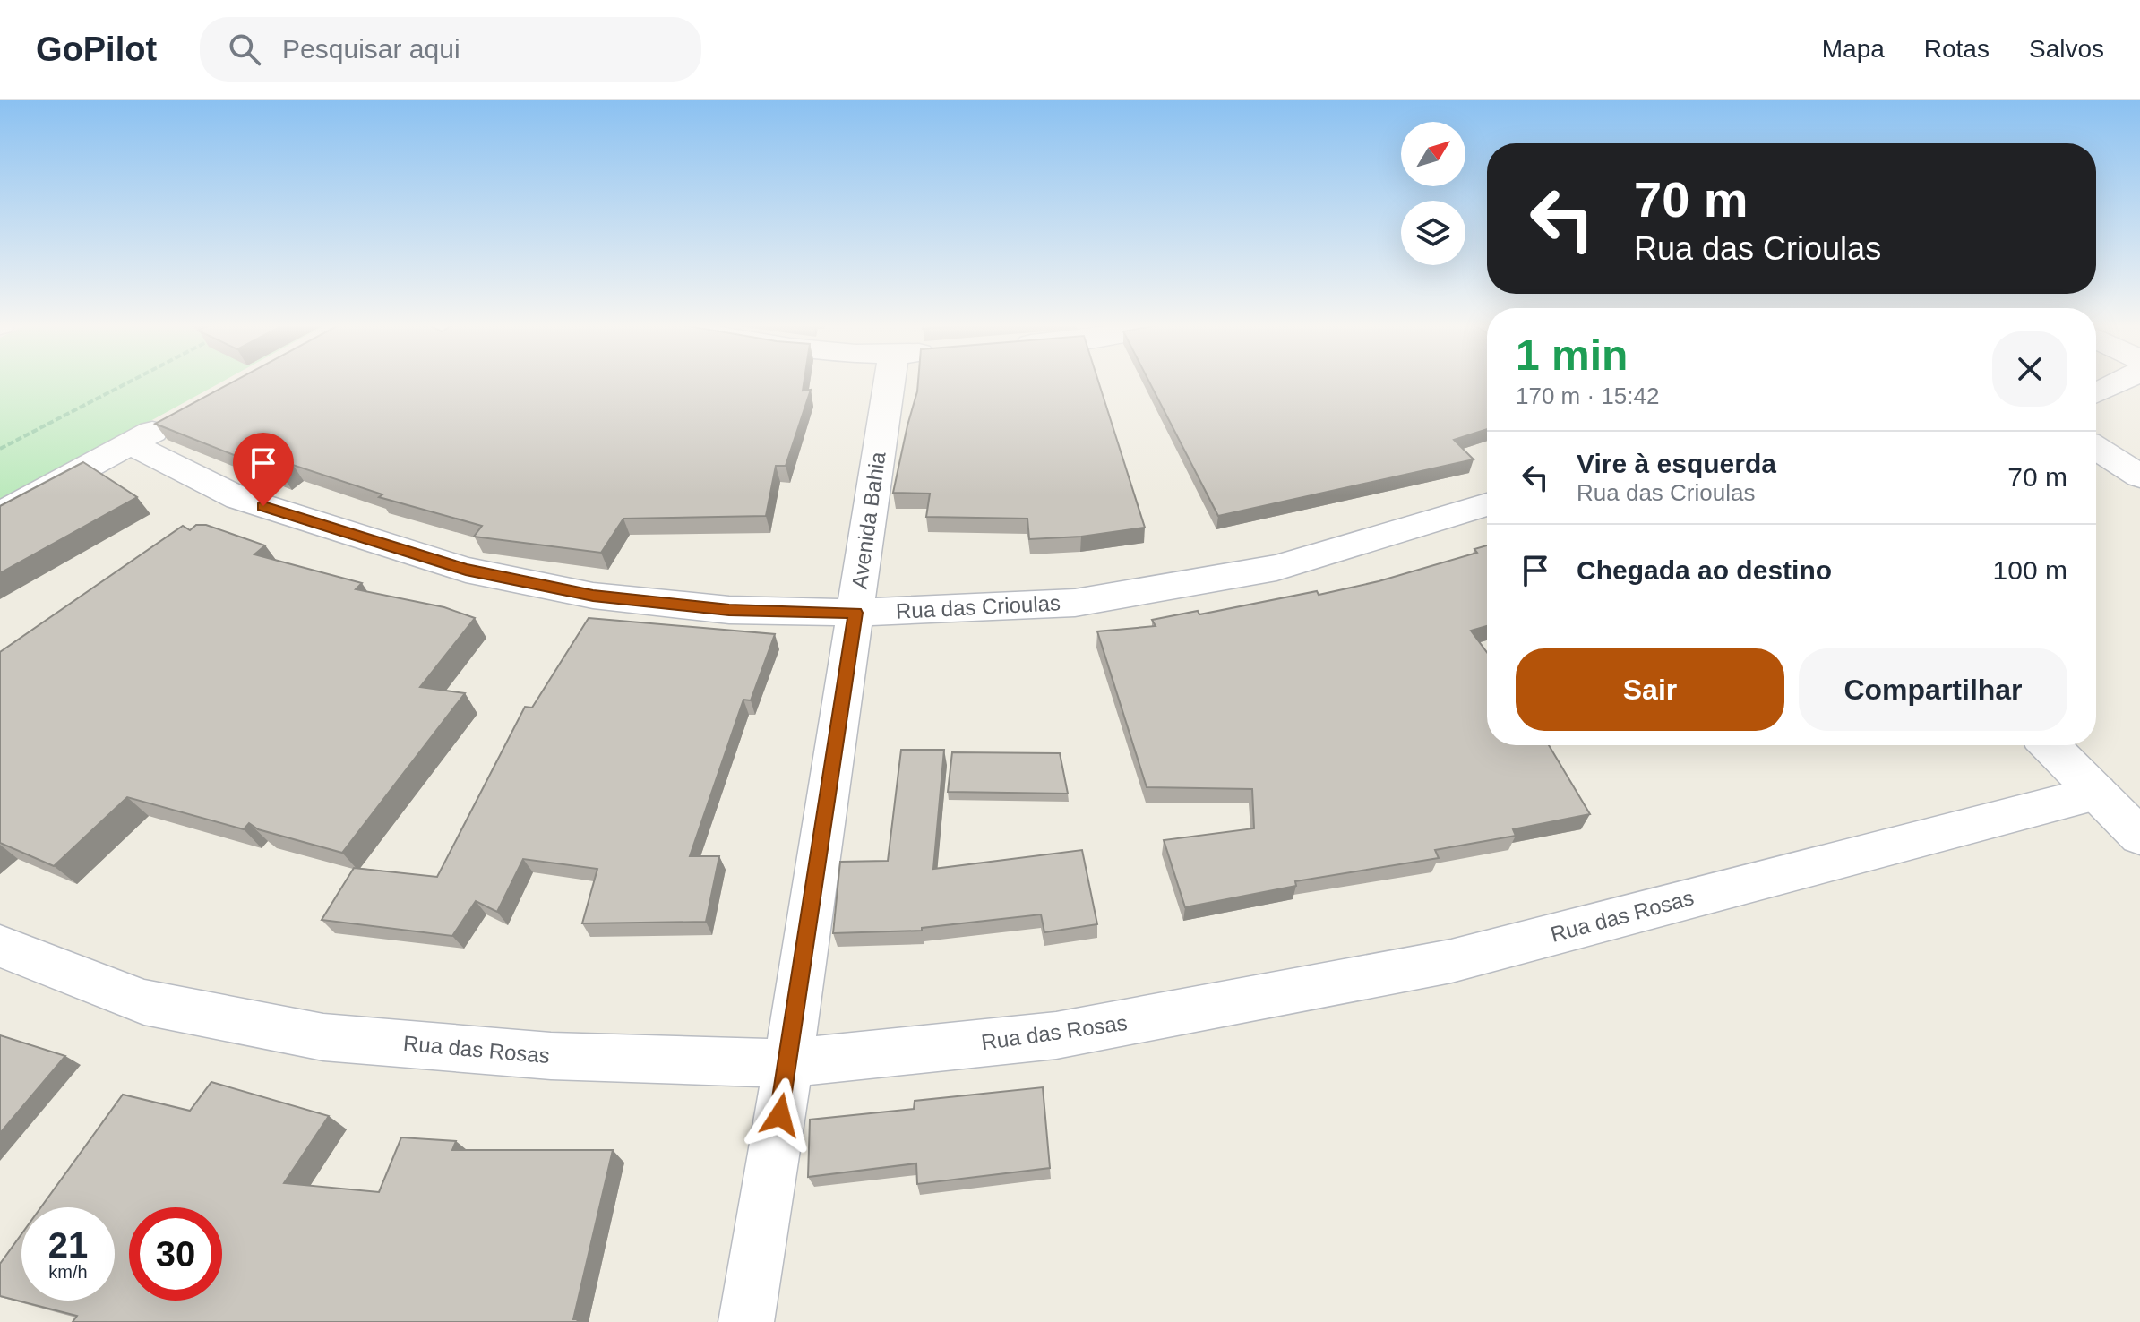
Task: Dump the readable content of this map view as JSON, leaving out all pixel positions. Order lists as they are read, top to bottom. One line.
{"streets":{"street":["Avenida Bahia","Rua das Crioulas","Rua das Rosas"]},"crossings":[["Avenida Bahia","Rua das Crioulas"],["Avenida Bahia","Rua das Rosas"]],"north":"top right","page":{"header":"GoPilot","search":"Pesquisar aqui","nav":["Mapa","Rotas","Salvos"],"turn":["70 m","Rua das Crioulas"],"heading":["1 min","170 m · 15:42"],"list":[{"name":"Vire à esquerda","note":"Rua das Crioulas","value":"70 m"},{"name":"Chegada ao destino","value":"100 m"}],"buttons":["Sair","Compartilhar"],"speed":"21 km/h","limit":"30"}}
